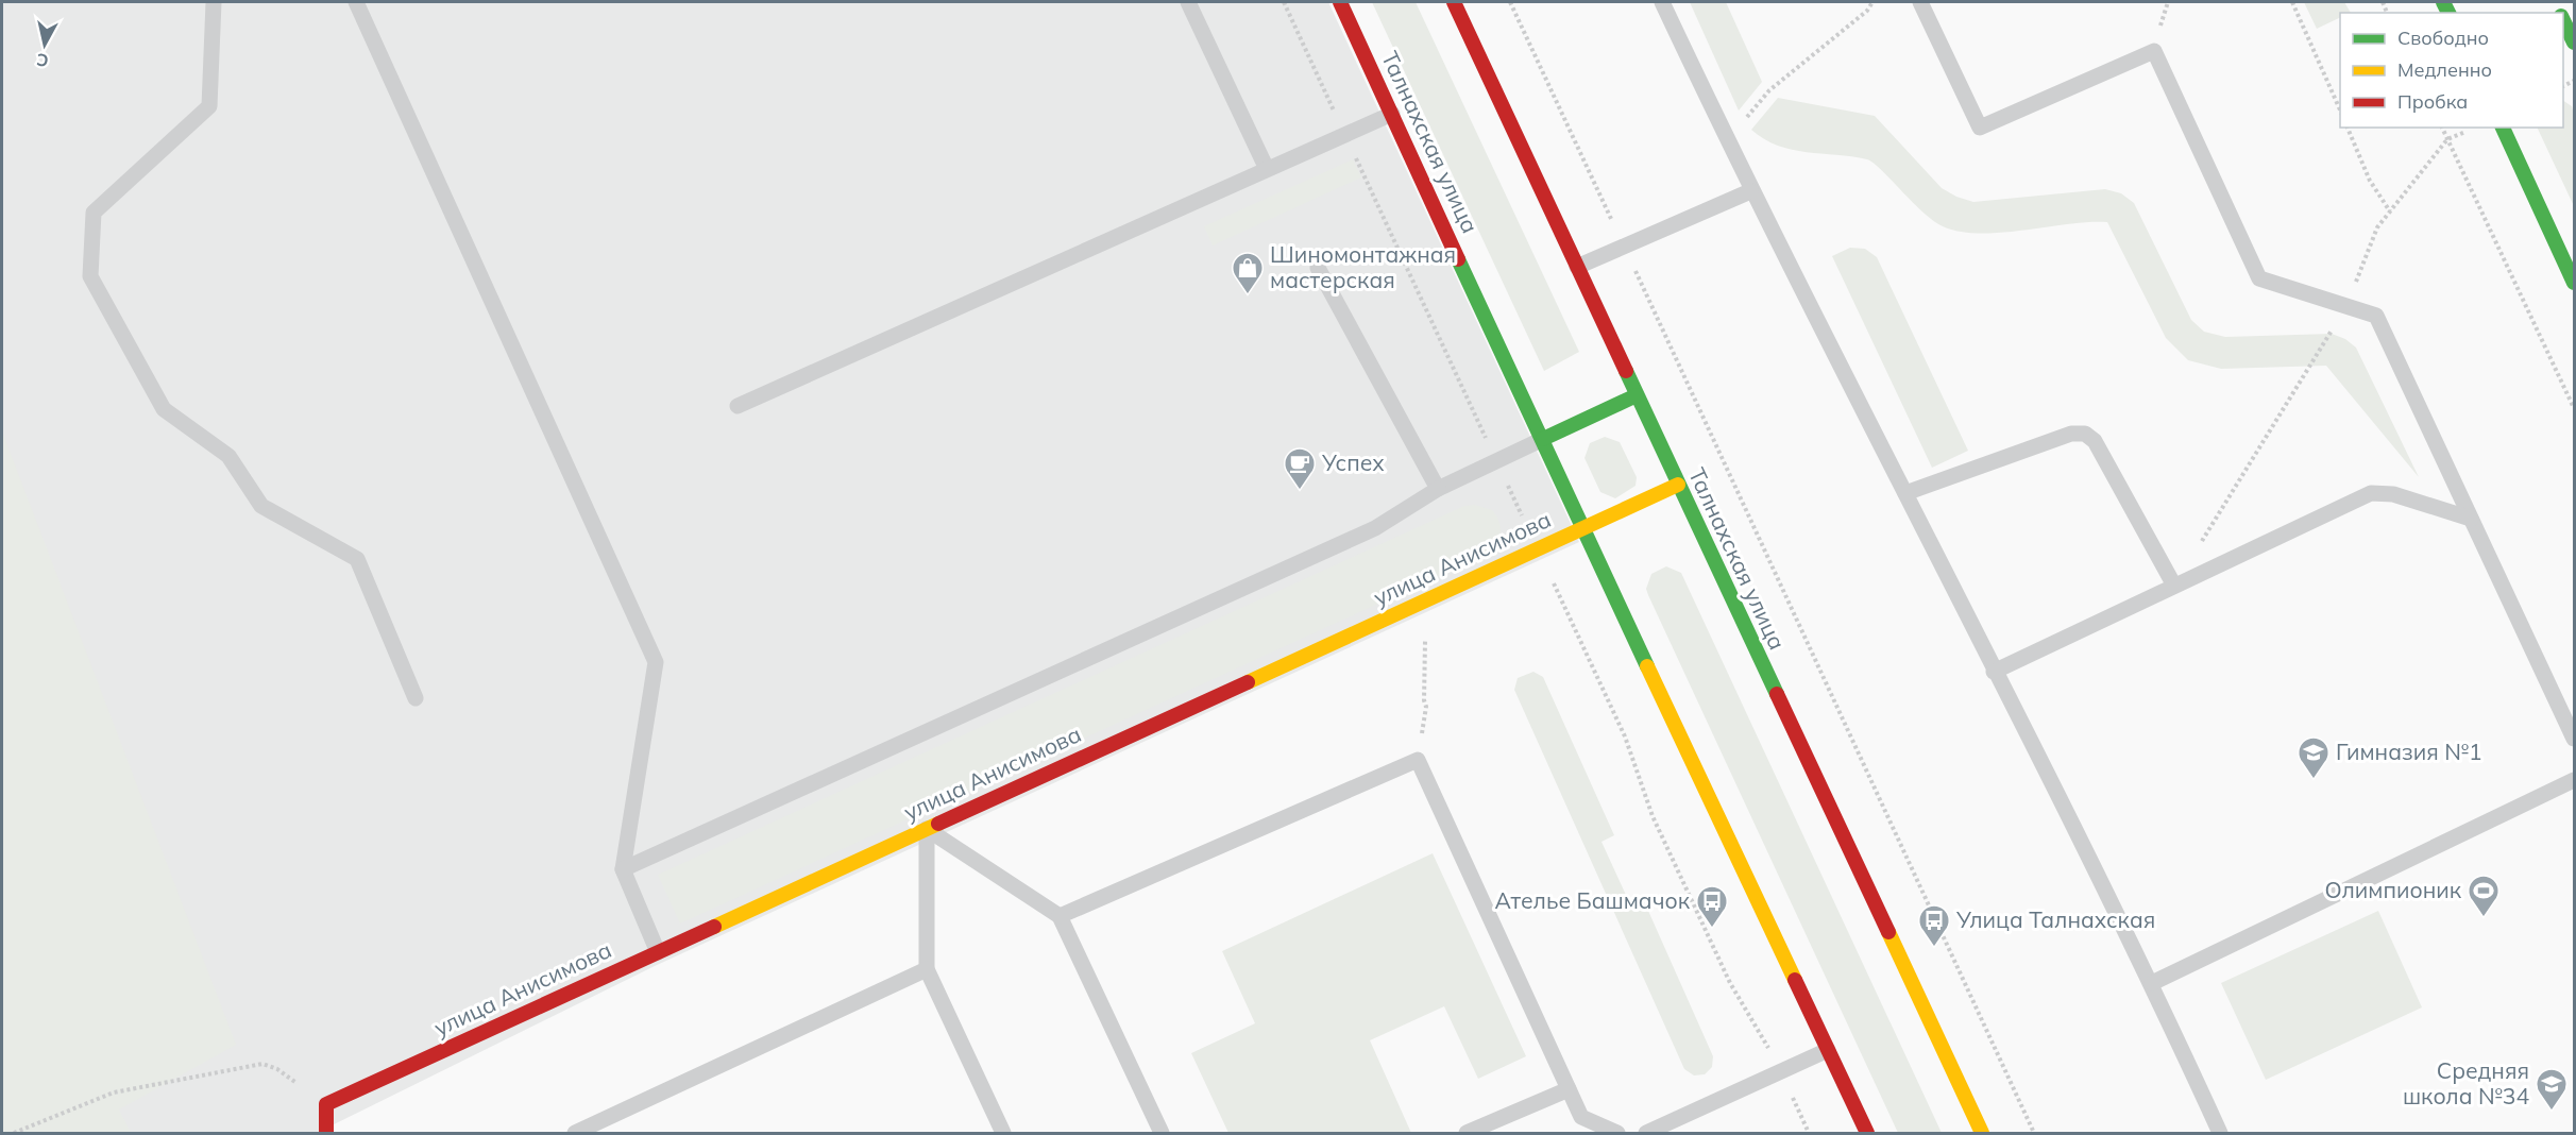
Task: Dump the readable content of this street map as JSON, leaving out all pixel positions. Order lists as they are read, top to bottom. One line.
{"streets":{"street":["Талнахская улица","улица Анисимова"]},"crossings":[["Талнахская улица","улица Анисимова"]],"places":{"shop":["Шиномонтажная мастерская"],"cafe":["Успех"],"school or university":["Гимназия №1","Средняя школа №34"],"sports":["Олимпионик"],"bus stop":["Ателье Башмачок","Улица Талнахская"]},"legend":["Свободно","Медленно","Пробка"],"north":"bottom"}
